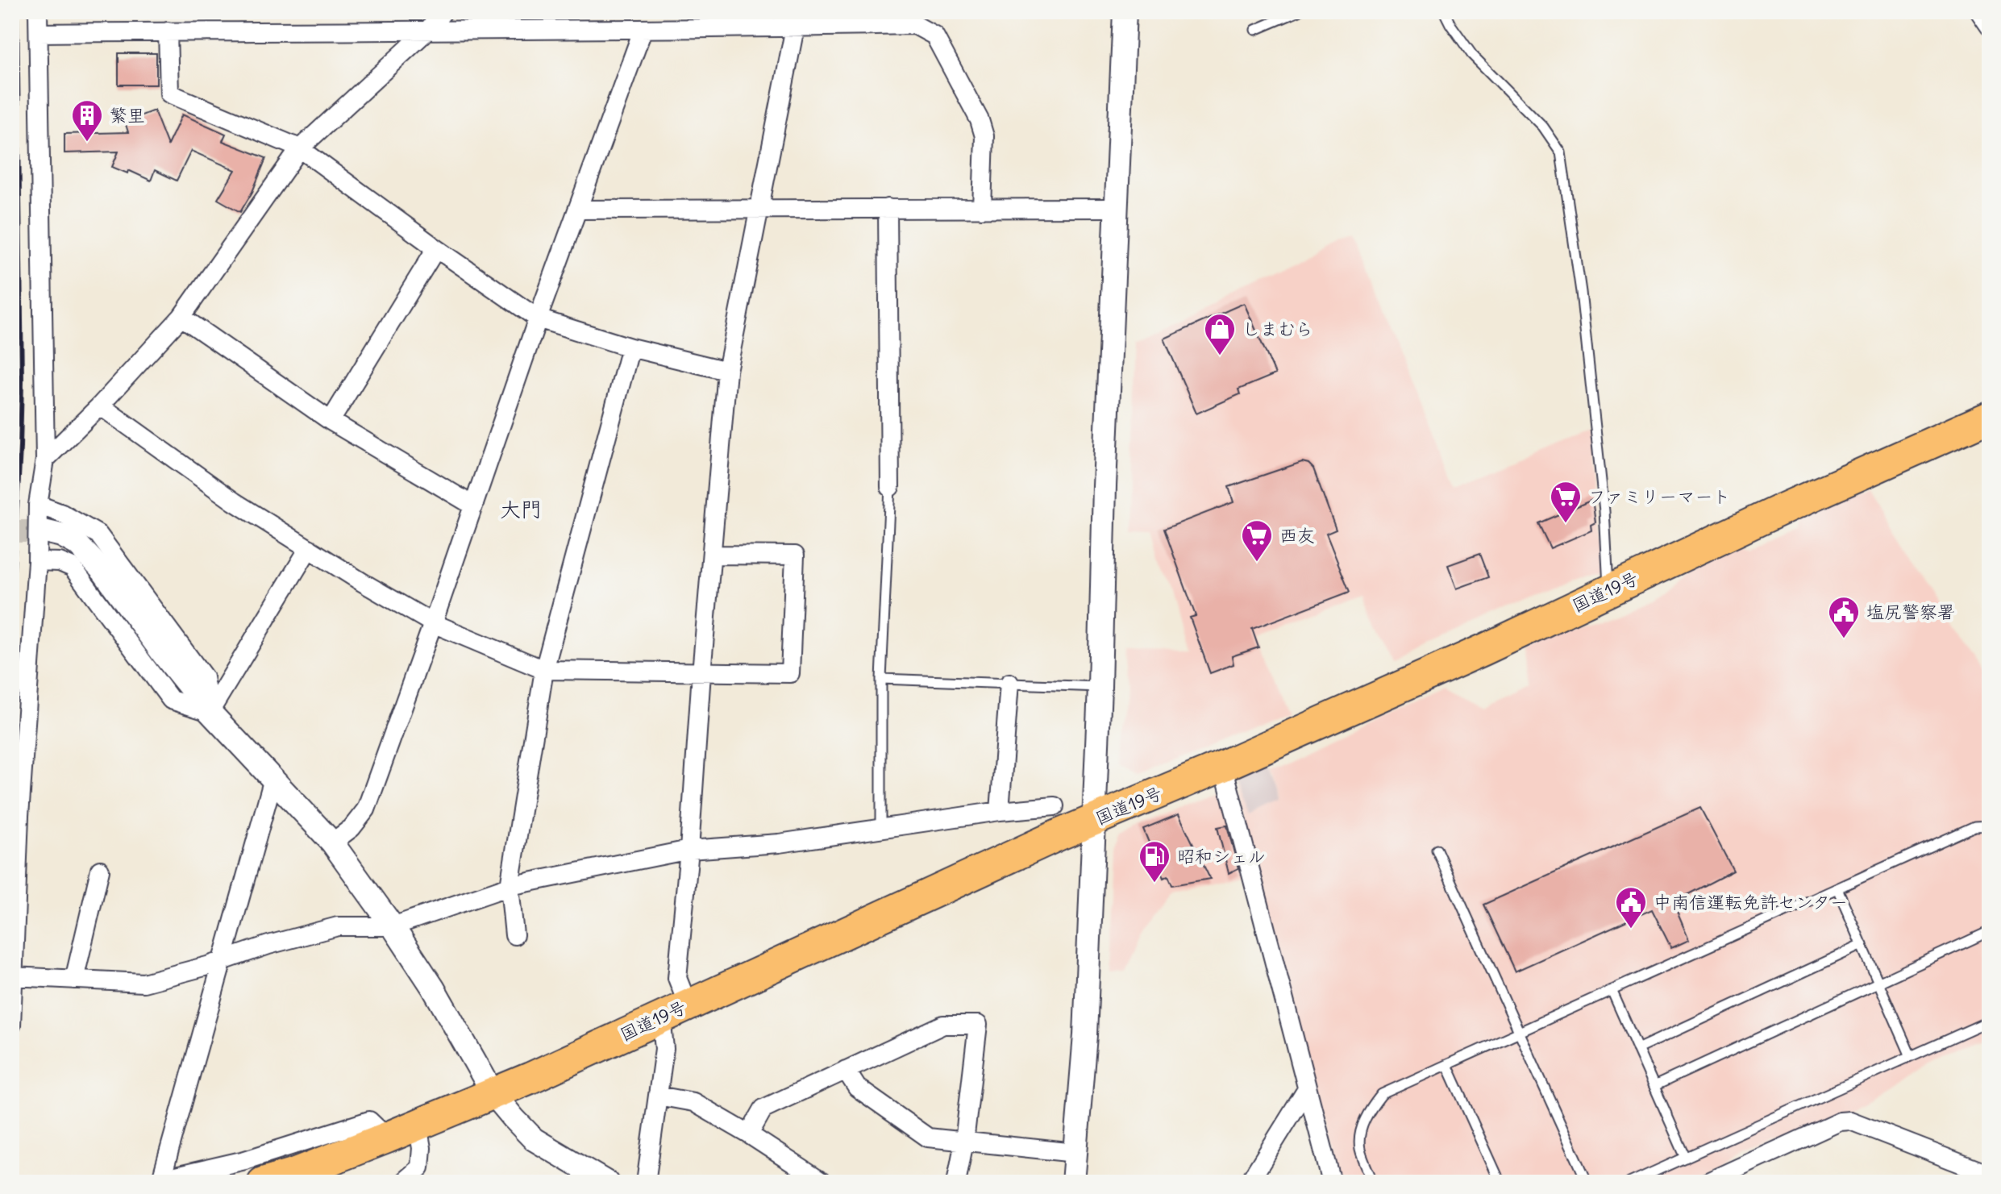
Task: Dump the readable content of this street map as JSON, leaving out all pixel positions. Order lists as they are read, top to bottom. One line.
{"streets":{"highway":["国道19号"]},"districts":["大門"],"places":{"building":["繁里"],"shop":["しまむら"],"supermarket":["ファミリーマート","西友"],"public building":["塩尻警察署","中南信運転免許センター"],"fuel station":["昭和シェル"]}}
